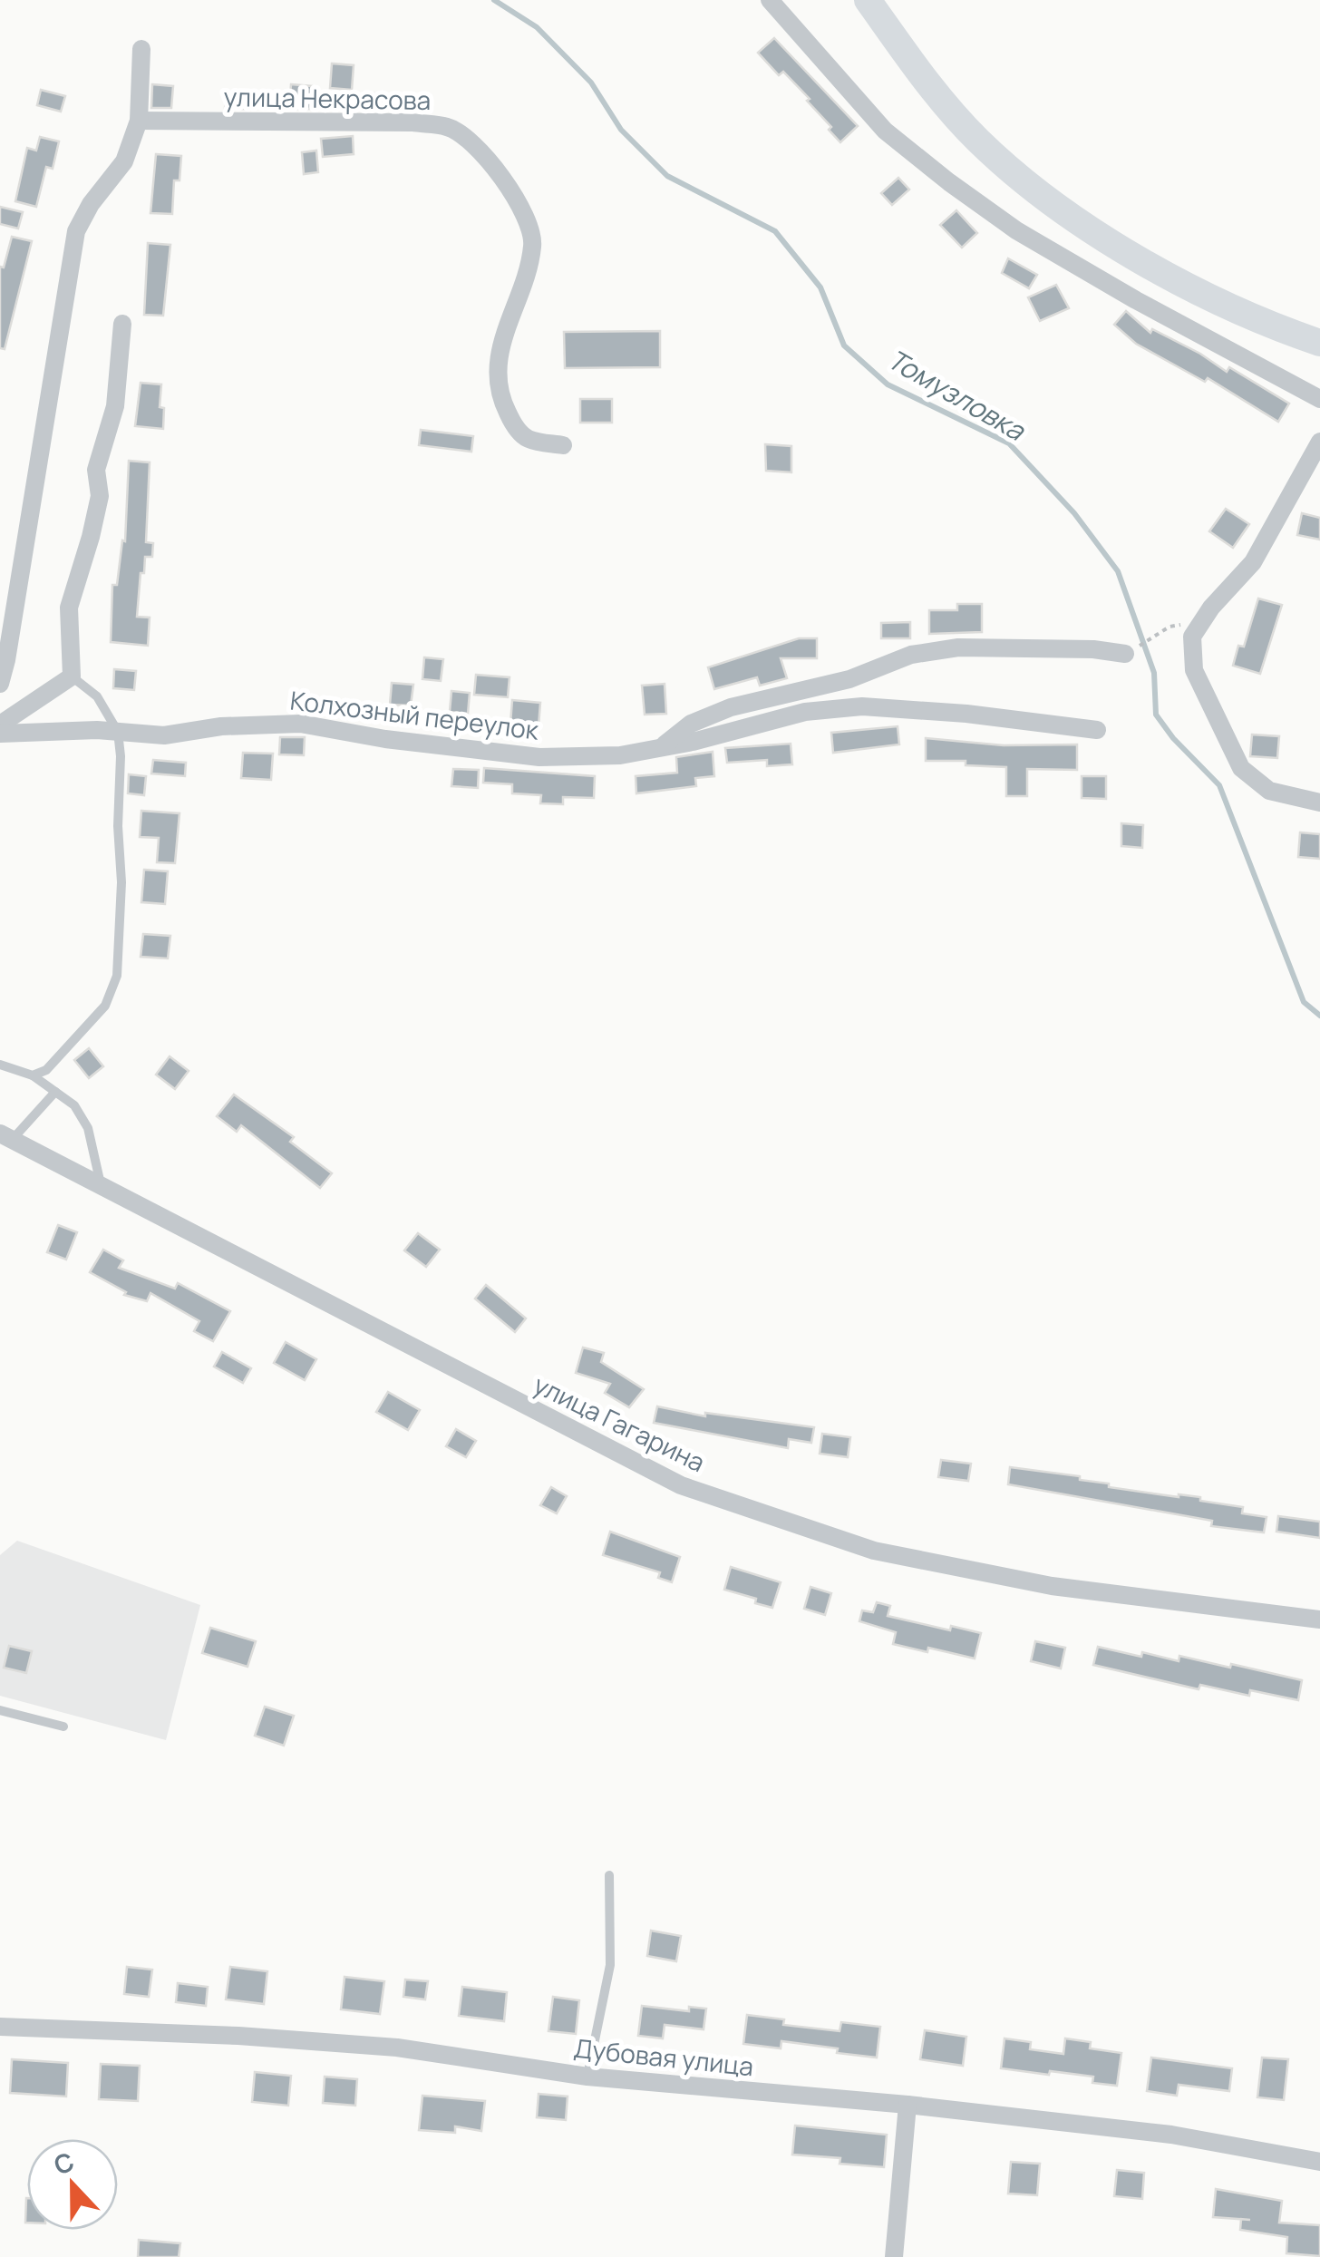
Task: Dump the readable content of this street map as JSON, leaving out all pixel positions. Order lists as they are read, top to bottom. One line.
{"streets":{"street":["улица Некрасова","Колхозный переулок","улица Гагарина","Дубовая улица"]},"water":["Томузловка"],"north":"top"}
